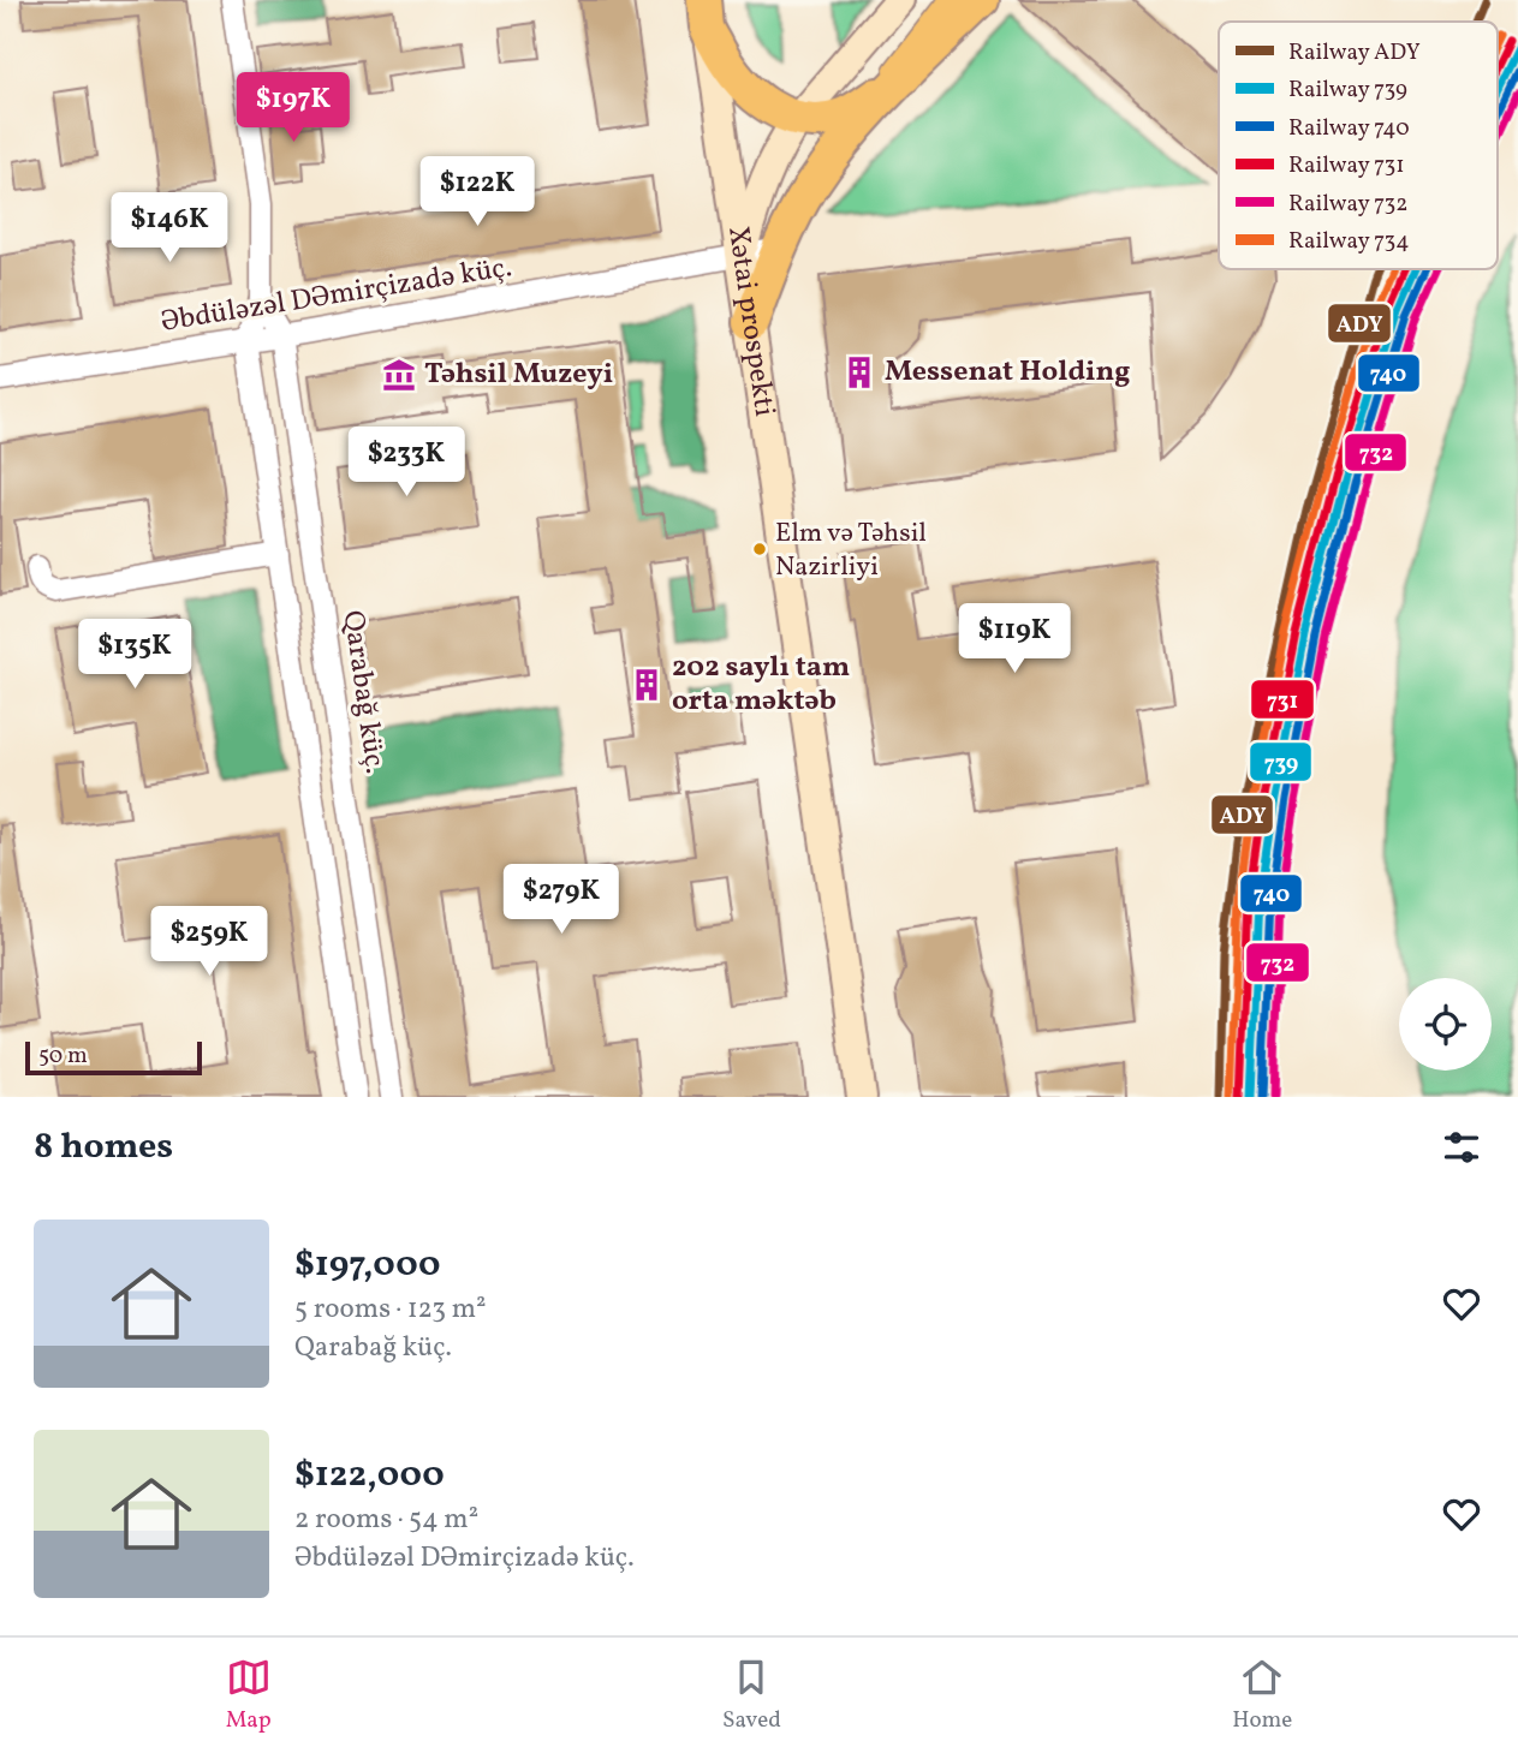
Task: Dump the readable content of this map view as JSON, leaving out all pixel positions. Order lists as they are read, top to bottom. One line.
{"streets":{"main road":["Xətai prospekti"],"street":["Əbdüləzəl DƏmirçizadə küç.","Qarabağ küç."]},"crossings":[["Əbdüləzəl DƏmirçizadə küç.","Xətai prospekti"],["Əbdüləzəl DƏmirçizadə küç.","Qarabağ küç."]],"places":{"building":["Messenat Holding","202 saylı tam orta məktəb"],"museum":["Təhsil Muzeyi"],"other":["Elm və Təhsil Nazirliyi"]},"lines":["rail line ADY","rail line 734","rail line 731","rail line 739","rail line 740","rail line 732"],"legend":["Railway ADY","Railway 739","Railway 740","Railway 731","Railway 732","Railway 734"],"scale_bar":"50 m","page":{"price":["$197K","$122K","$146K","$233K","$119K","$135K","$279K","$259K"],"scale":"50 m","heading":"8 homes","list":[{"name":"$197,000","note":"5 rooms · 123 m² · Qarabağ küç."},{"name":"$122,000","note":"2 rooms · 54 m² · Əbdüləzəl DƏmirçizadə küç."}],"tabs":["Map","Saved","Home"]}}
